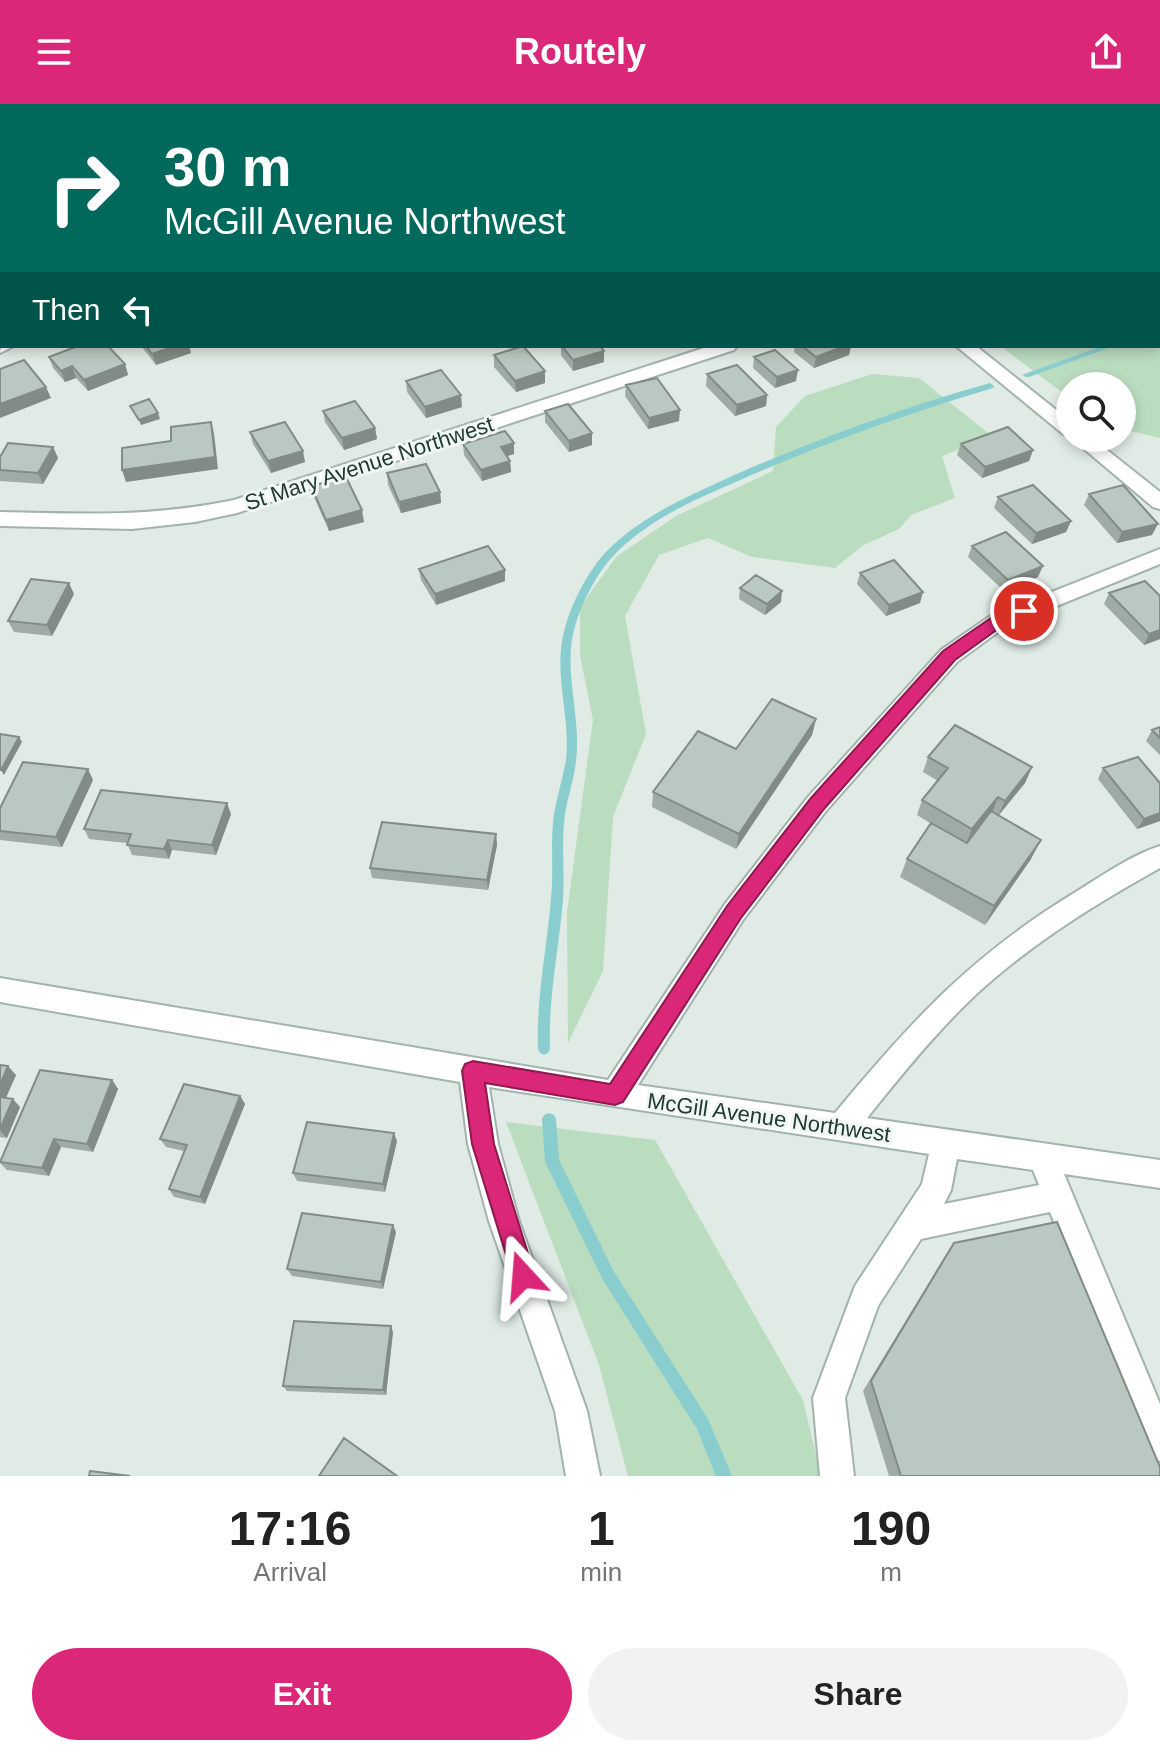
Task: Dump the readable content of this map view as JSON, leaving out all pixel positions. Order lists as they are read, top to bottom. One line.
{"streets":{"street":["St Mary Avenue Northwest","McGill Avenue Northwest"]},"page":{"header":"Routely","turn":["30 m","McGill Avenue Northwest"],"then":"Then","eta":["17:16","Arrival","1","min","190","m"],"buttons":["Exit","Share"]}}
